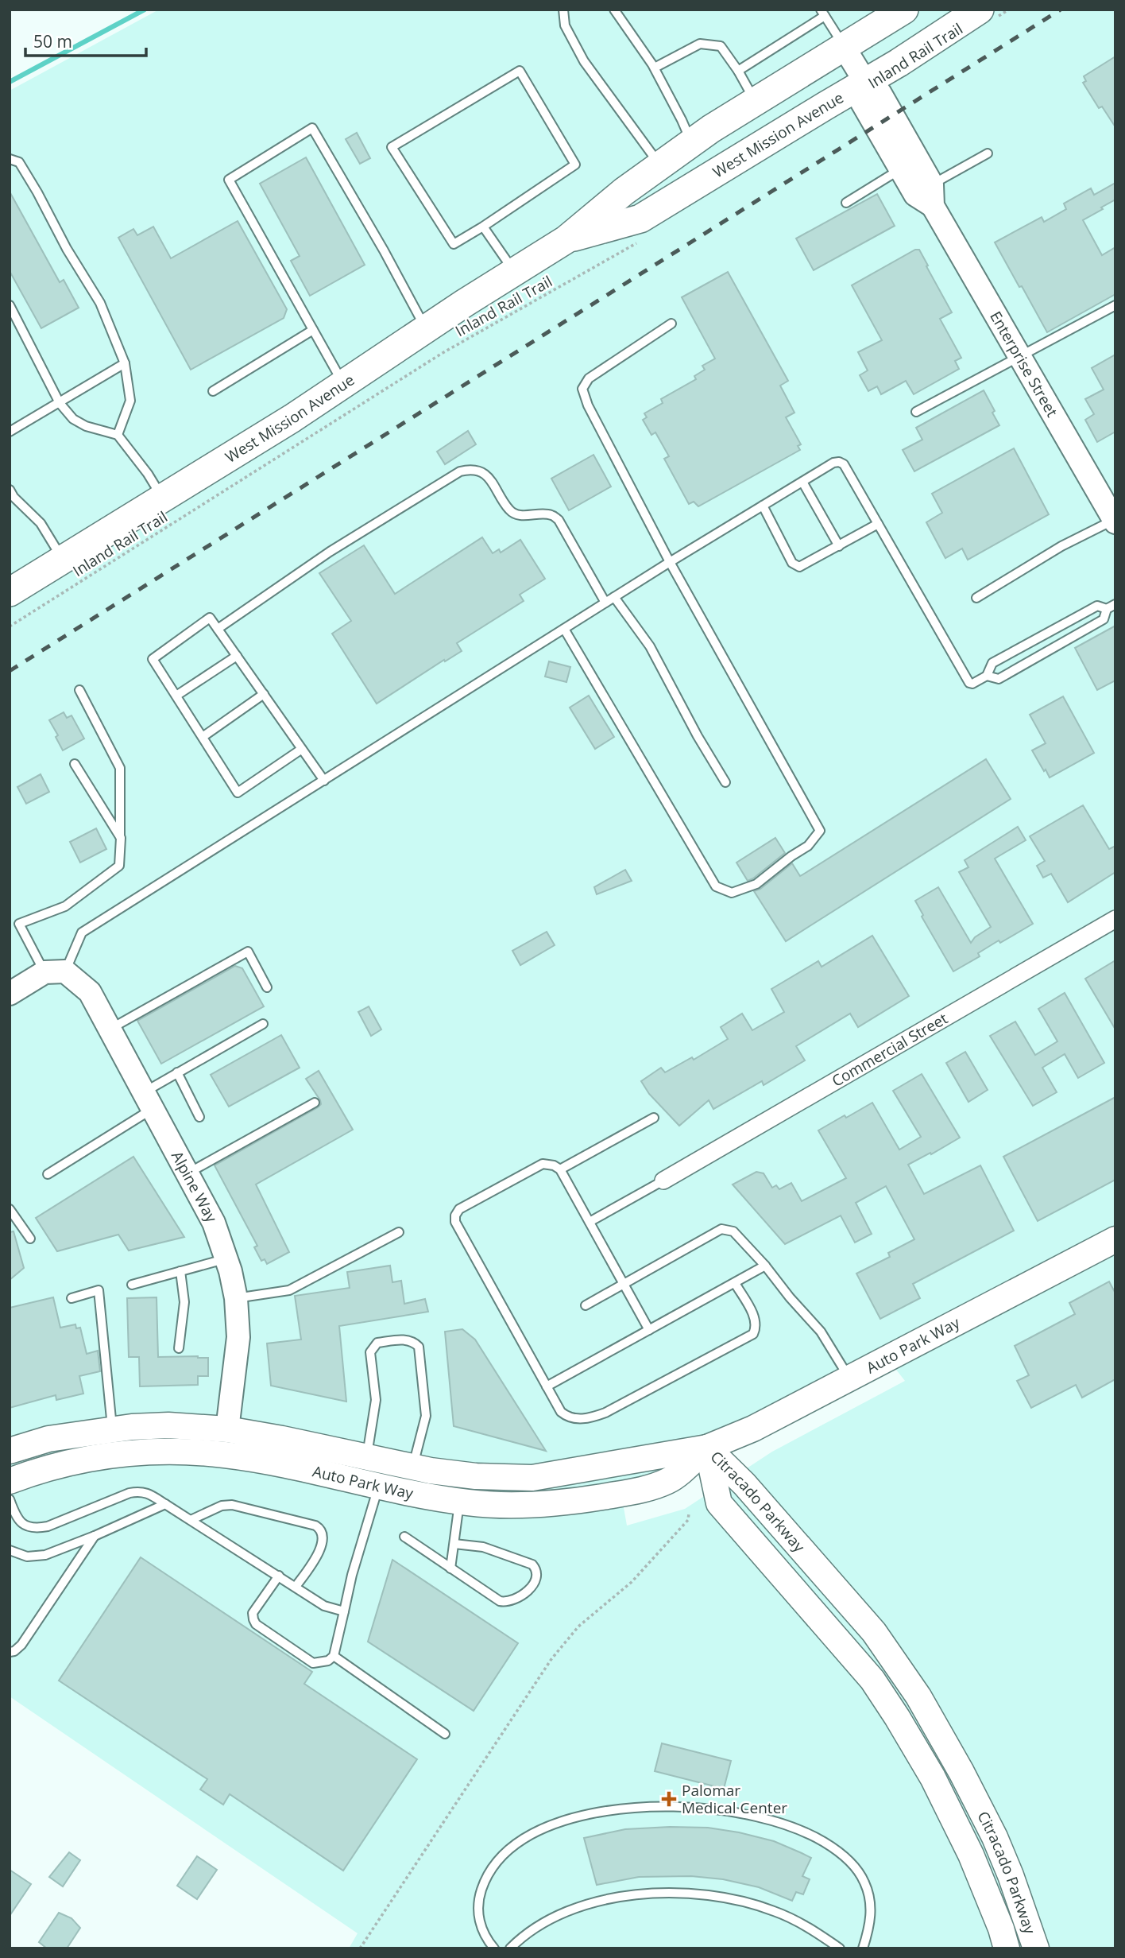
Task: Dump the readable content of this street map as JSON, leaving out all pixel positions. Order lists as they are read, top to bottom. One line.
{"streets":{"main road":["West Mission Avenue","Auto Park Way","Citracado Parkway"],"street":["Enterprise Street","Commercial Street","Alpine Way"],"path":["Inland Rail Trail"]},"crossings":[["West Mission Avenue","Enterprise Street"],["Alpine Way","Auto Park Way"],["Auto Park Way","Citracado Parkway"]],"places":{"health":["Palomar Medical Center"]},"scale_bar":"50 m"}
